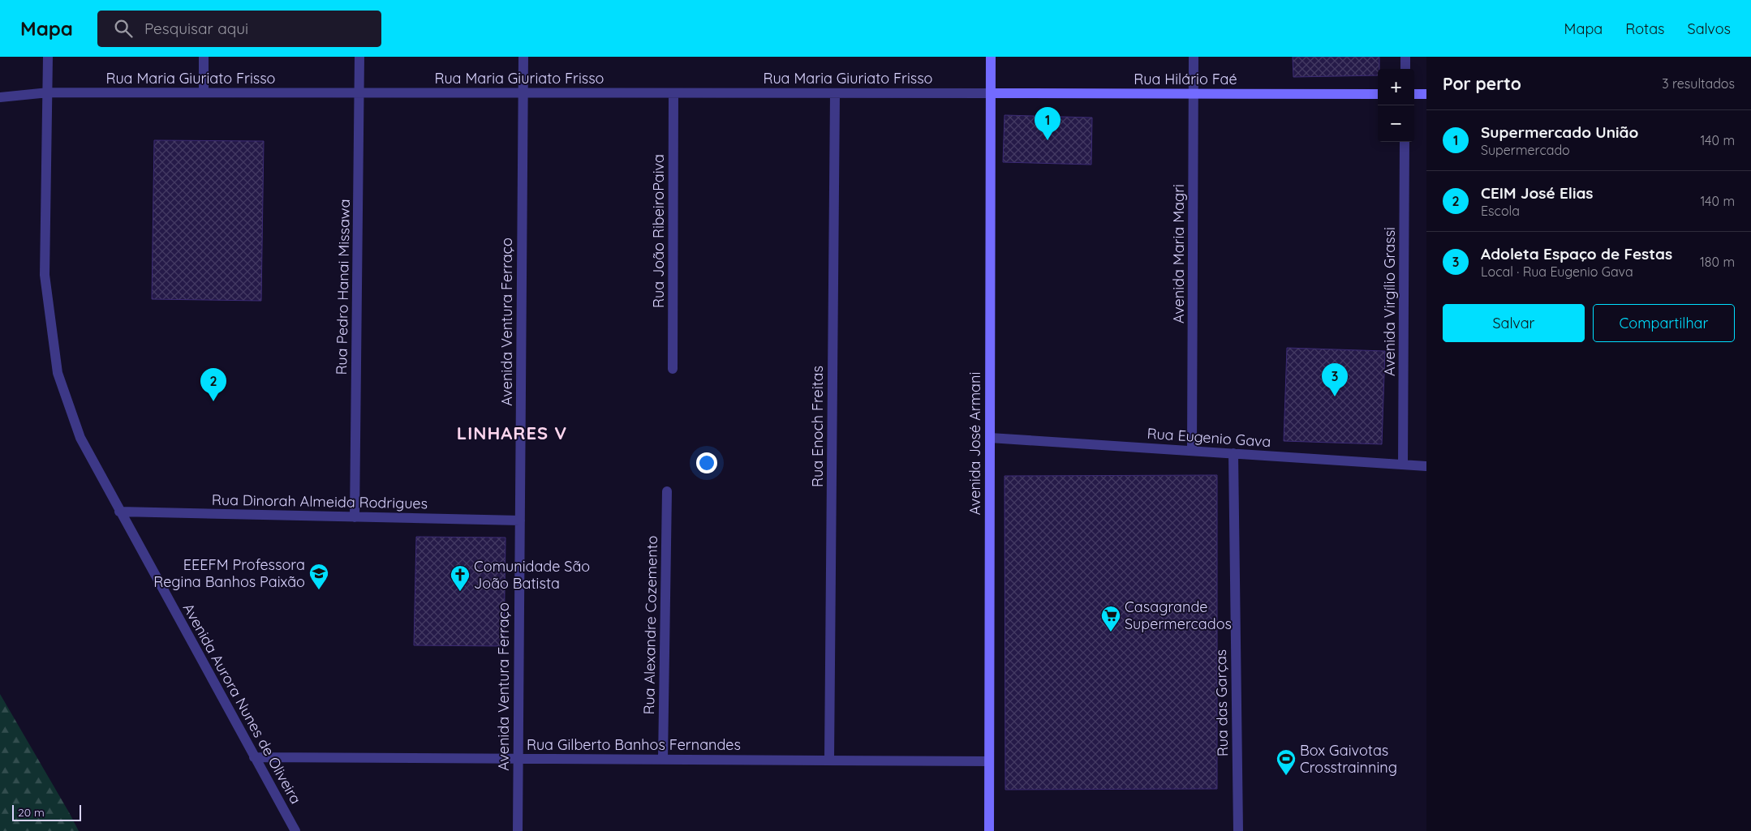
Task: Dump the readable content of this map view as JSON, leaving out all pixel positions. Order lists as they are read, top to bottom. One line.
{"streets":{"main road":["Rua Hilário Faé","Avenida José Armani"],"street":["Rua Maria Giuriato Frisso","Rua João RibeiroPaiva","Avenida Maria Magri","Rua Pedro Hanai Missawa","Avenida Virgílio Grassi","Avenida Ventura Ferraço","Rua Enoch Freitas","Rua Eugenio Gava","Rua Dinorah Almeida Rodrigues","Rua Alexandre Cozemento","Rua das Garças","Avenida Aurora Nunes de Oliveira","Rua Gilberto Banhos Fernandes"]},"crossings":[["Rua Maria Giuriato Frisso","Rua Hilário Faé"],["Rua Maria Giuriato Frisso","Rua João RibeiroPaiva"],["Rua Maria Giuriato Frisso","Rua Pedro Hanai Missawa"],["Rua Maria Giuriato Frisso","Avenida Ventura Ferraço"],["Rua Maria Giuriato Frisso","Rua Enoch Freitas"],["Rua Maria Giuriato Frisso","Avenida José Armani"],["Rua Maria Giuriato Frisso","Avenida Aurora Nunes de Oliveira"],["Rua Hilário Faé","Avenida Maria Magri"],["Rua Hilário Faé","Avenida José Armani"],["Avenida Maria Magri","Rua Eugenio Gava"],["Rua Pedro Hanai Missawa","Rua Dinorah Almeida Rodrigues"],["Avenida Virgílio Grassi","Rua Eugenio Gava"],["Avenida Ventura Ferraço","Rua Dinorah Almeida Rodrigues"],["Avenida Ventura Ferraço","Rua Gilberto Banhos Fernandes"],["Rua Enoch Freitas","Rua Gilberto Banhos Fernandes"],["Rua Eugenio Gava","Avenida José Armani"],["Rua Eugenio Gava","Rua das Garças"],["Avenida José Armani","Rua Gilberto Banhos Fernandes"],["Rua Dinorah Almeida Rodrigues","Avenida Aurora Nunes de Oliveira"],["Rua Alexandre Cozemento","Rua Gilberto Banhos Fernandes"],["Avenida Aurora Nunes de Oliveira","Rua Gilberto Banhos Fernandes"]],"districts":["LINHARES V"],"places":{"school or university":["EEEFM Professora Regina Banhos Paixão"],"church":["Comunidade São João Batista"],"supermarket":["Casagrande Supermercados"],"sports":["Box Gaivotas Crosstrainning"]},"scale_bar":"20 m","page":{"header":"Mapa","search":"Pesquisar aqui","nav":["Mapa","Rotas","Salvos"],"heading":["Por perto","3 resultados"],"map_buttons":["+","−"],"pins":["1","3","2"],"list":[{"mark":"1","name":"Supermercado União","note":"Supermercado","value":"140 m"},{"mark":"2","name":"CEIM José Elias","note":"Escola","value":"140 m"},{"mark":"3","name":"Adoleta Espaço de Festas","note":"Local · Rua Eugenio Gava","value":"180 m"}],"buttons":["Salvar","Compartilhar"],"scale":"20 m"}}
